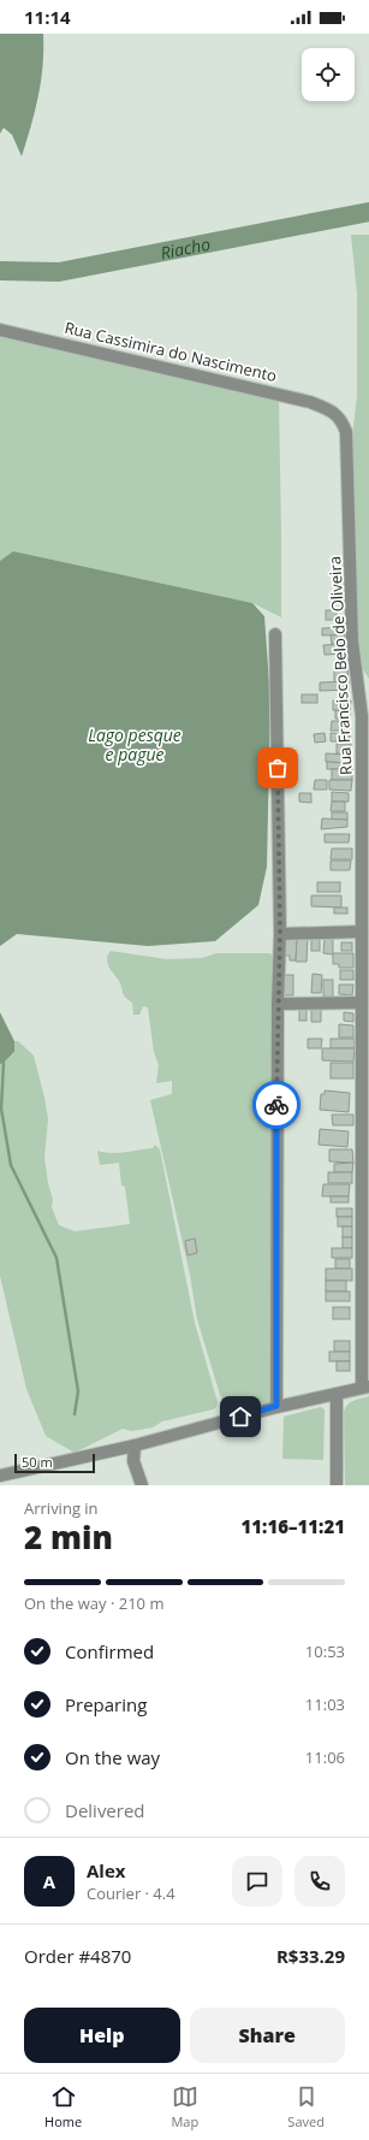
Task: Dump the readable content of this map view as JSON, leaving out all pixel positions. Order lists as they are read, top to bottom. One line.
{"streets":{"street":["Rua Cassimira do Nascimento","Rua Francisco Belo de Oliveira"]},"crossings":[["Rua Cassimira do Nascimento","Rua Francisco Belo de Oliveira"]],"water":["Riacho","Lago pesque e pague"],"scale_bar":"50 m","page":{"status":"11:14","scale":"50 m","heading":["2 min","Arriving in","11:16–11:21"],"panel":["Alex","Courier · 4.4","Order #4870","R$33.29"],"bar":"On the way · 210 m","list":[["Confirmed","10:53"],["Preparing","11:03"],["On the way","11:06"],"Delivered"],"round":"A","buttons":["Help","Share"],"tabs":["Home","Map","Saved"]}}
